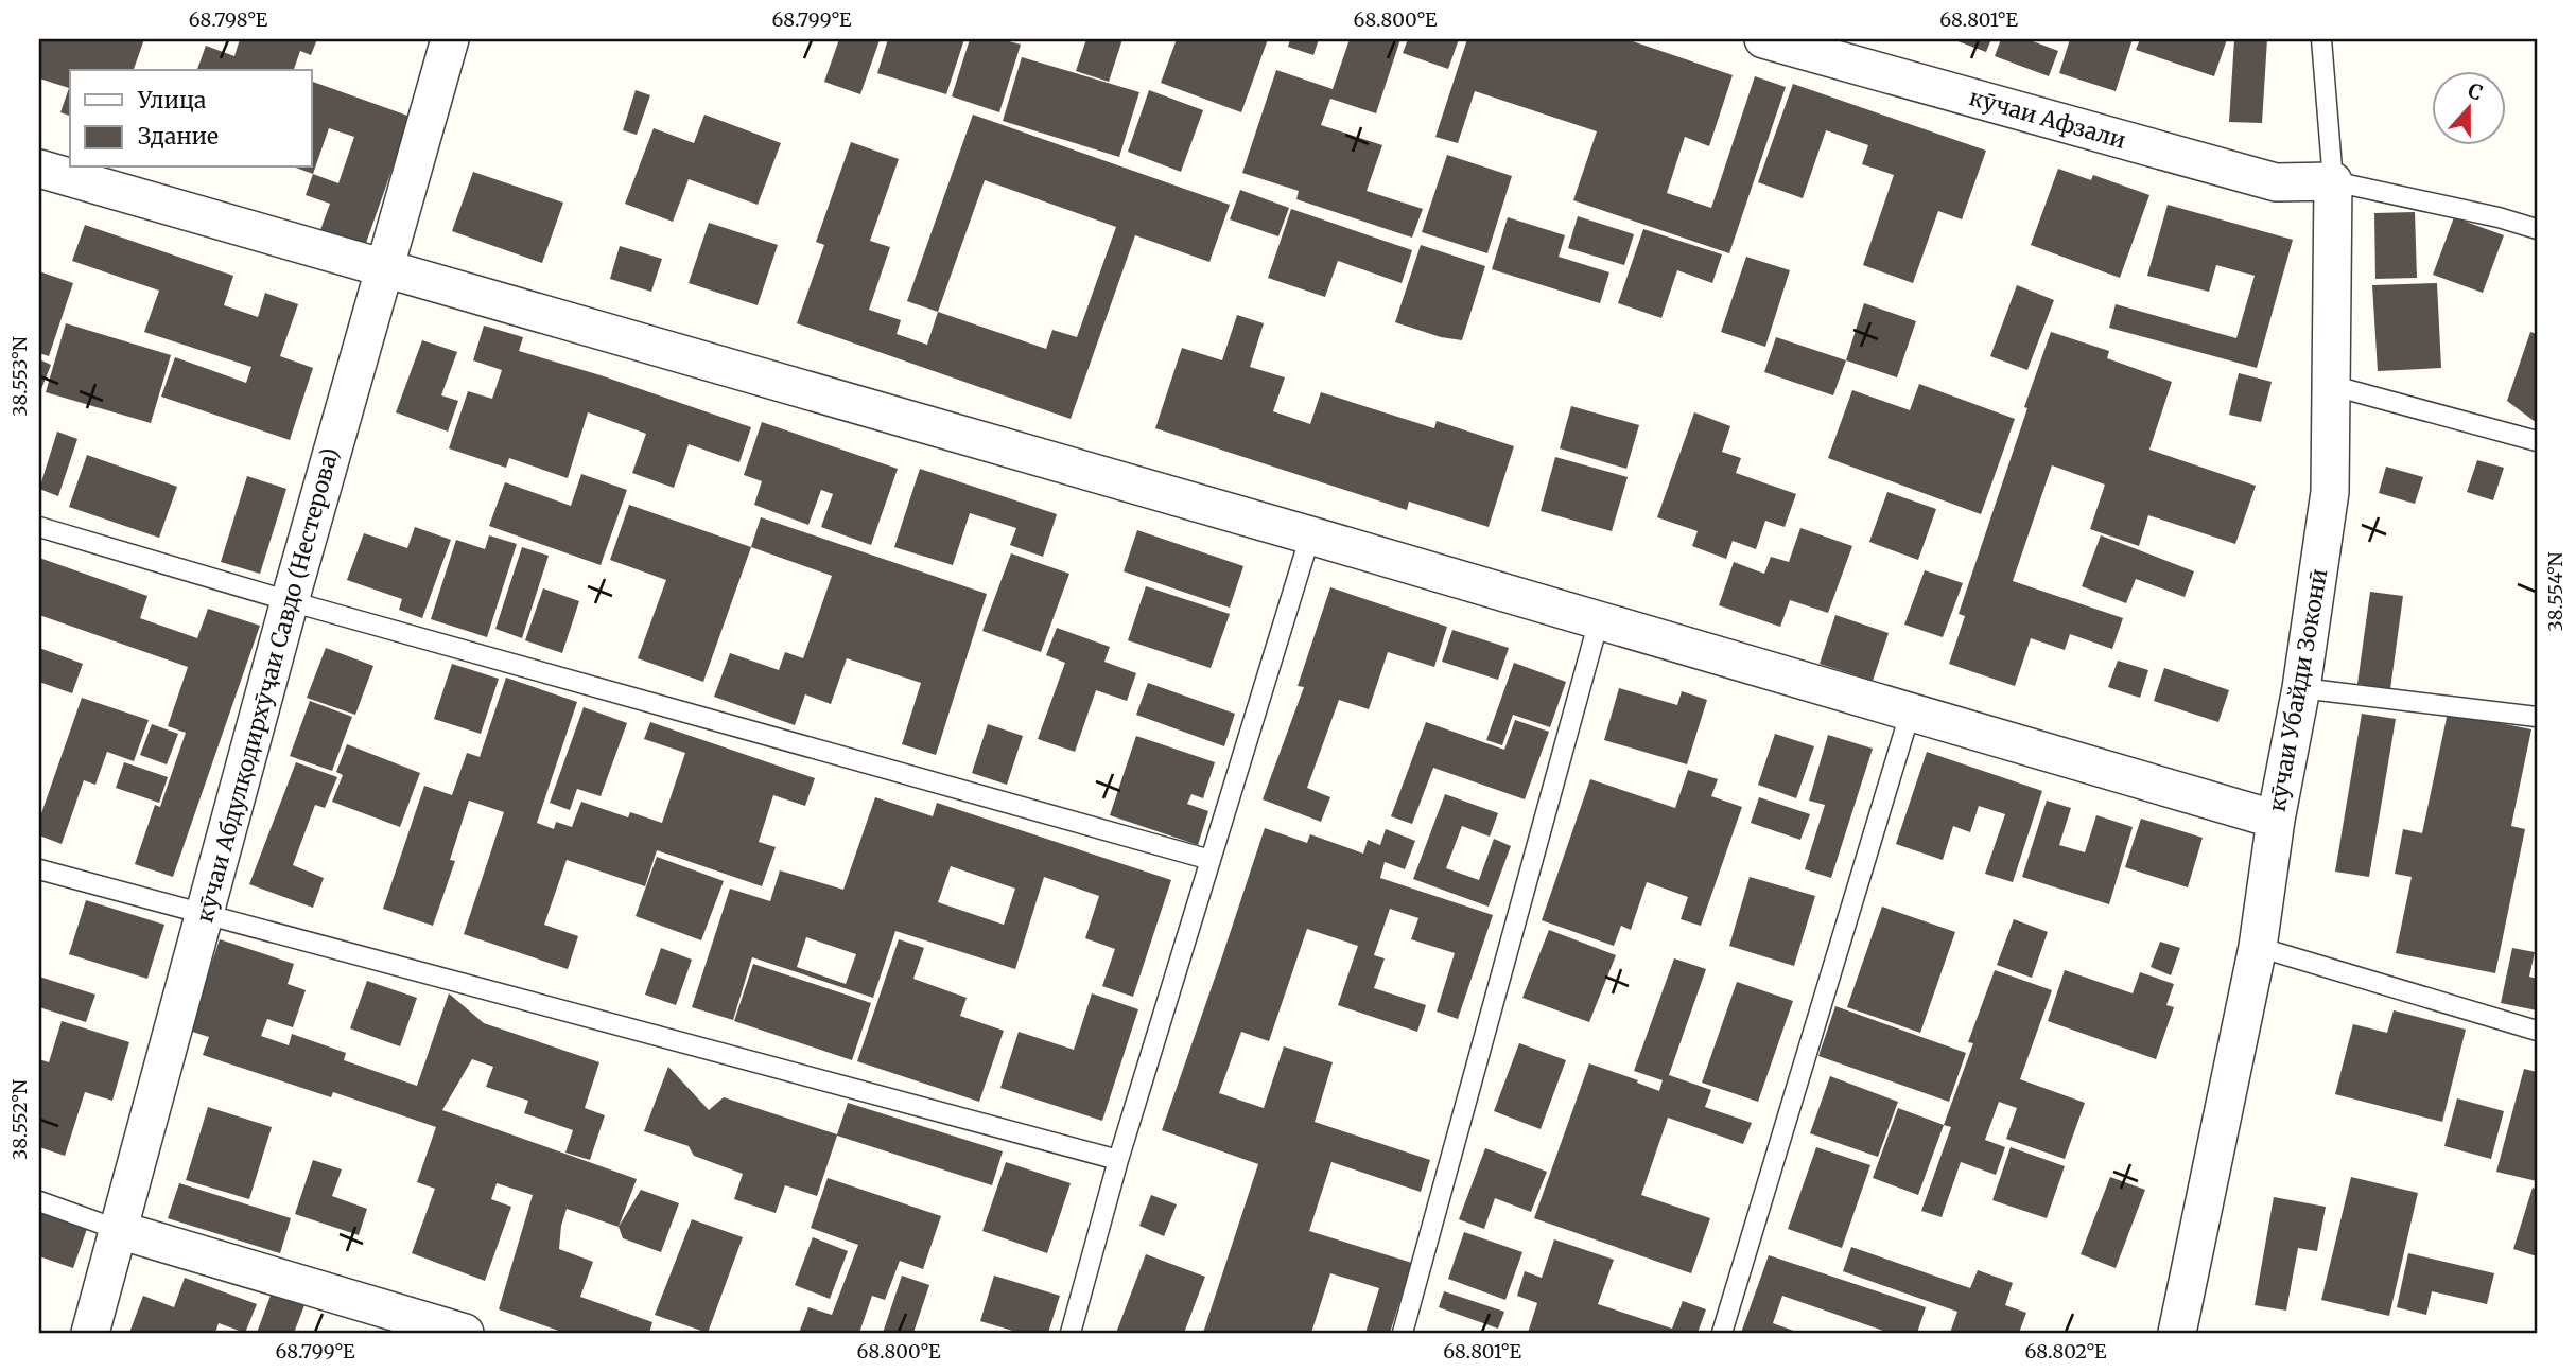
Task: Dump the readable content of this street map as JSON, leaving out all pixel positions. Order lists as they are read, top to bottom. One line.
{"streets":{"street":["кӯчаи Афзали","кӯчаи Абдулқодирхӯҷаи Савдо (Нестерова)","кӯчаи Убайди Зоконӣ"]},"crossings":[["кӯчаи Афзали","кӯчаи Убайди Зоконӣ"]],"legend":["Улица","Здание"],"north":"top","coordinates":["68.798°E","68.799°E","68.800°E","68.801°E","38.553°N","38.554°N","38.552°N","68.802°E"]}
